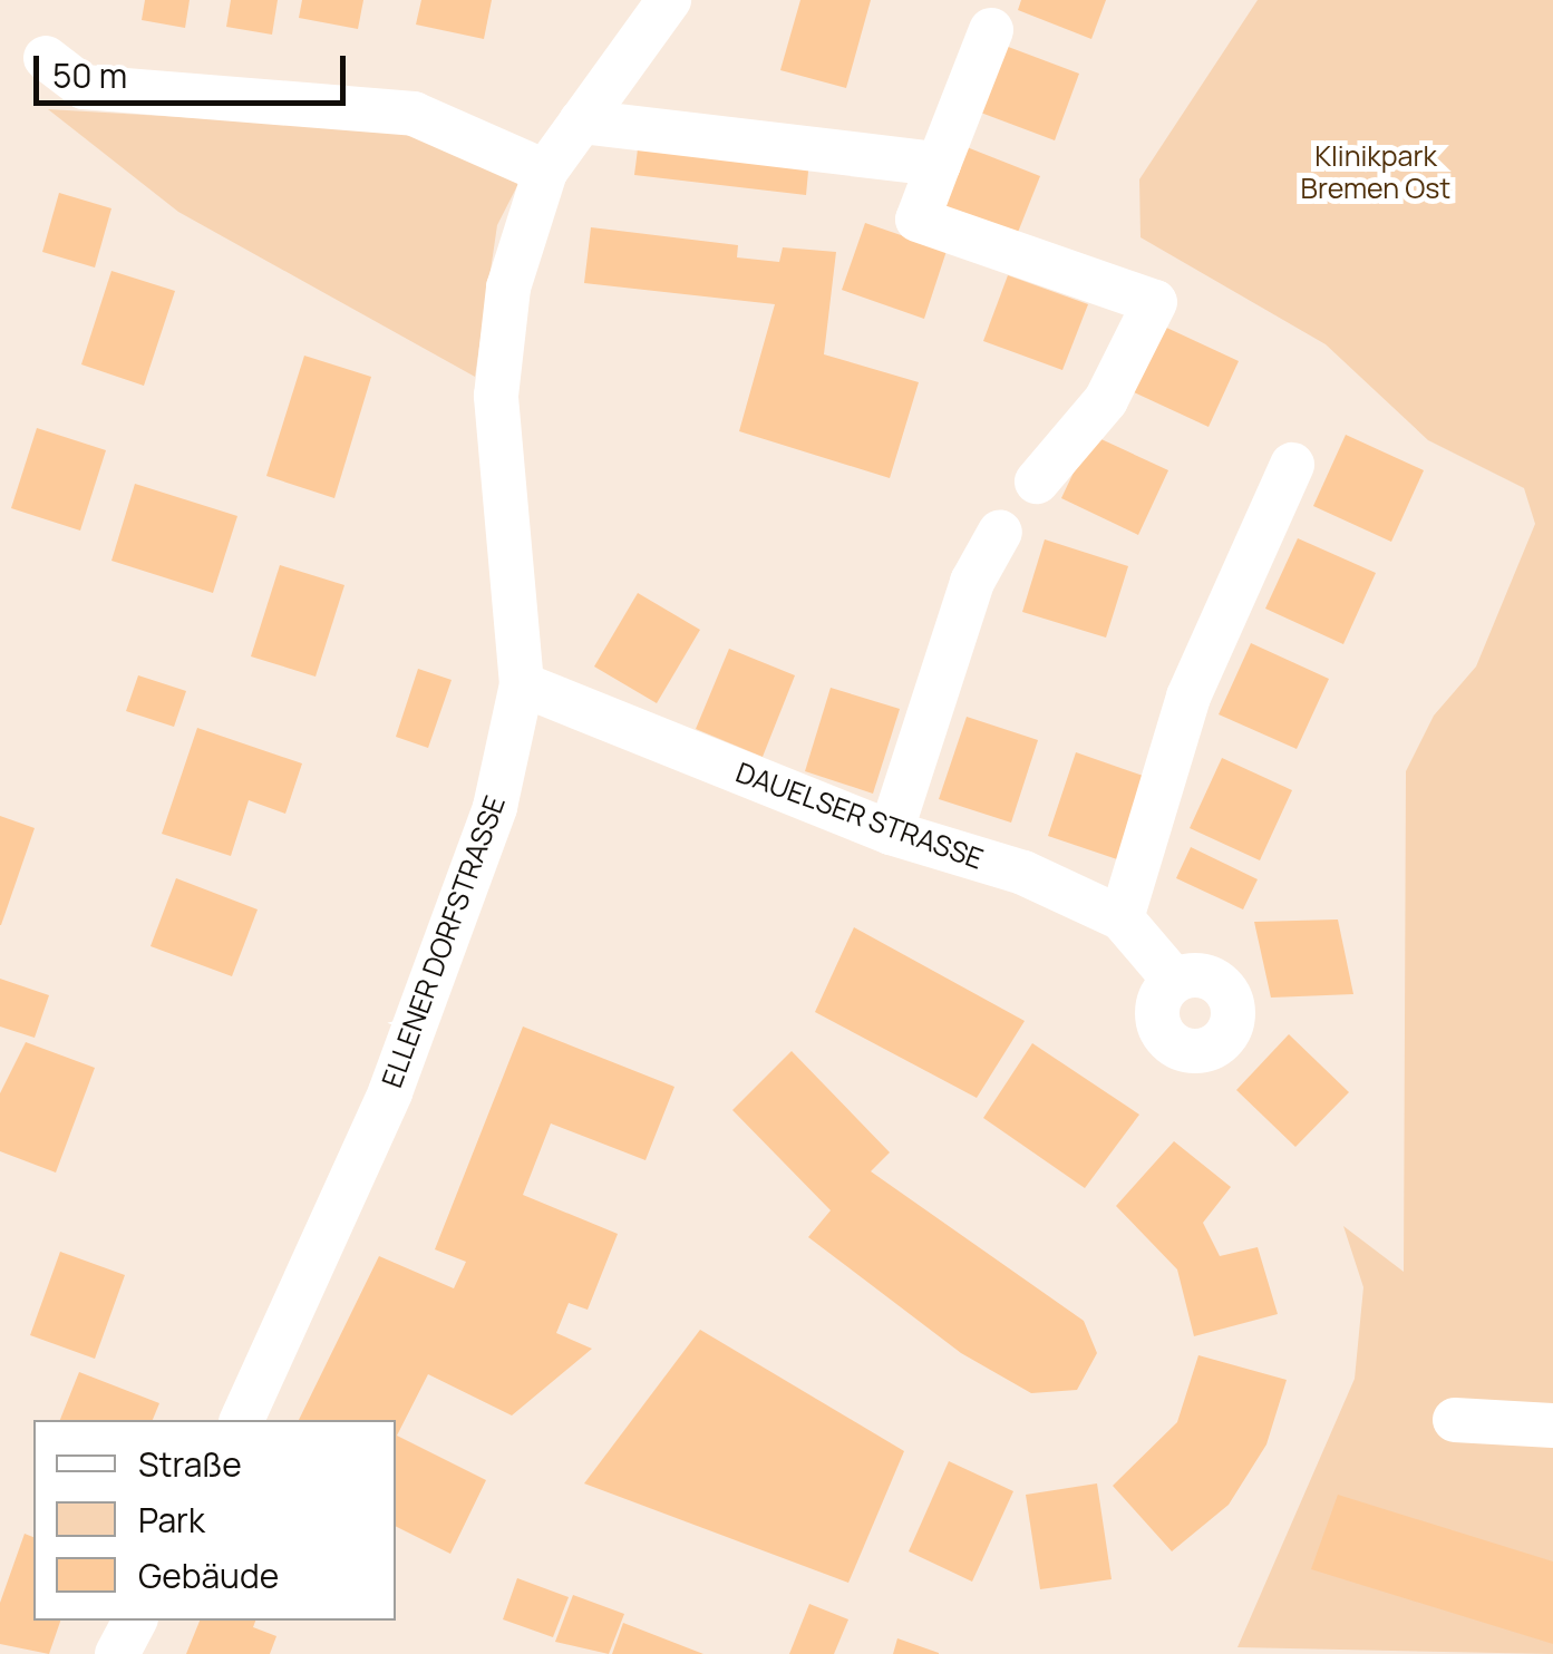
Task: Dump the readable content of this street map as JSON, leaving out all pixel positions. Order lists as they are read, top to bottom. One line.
{"streets":{"street":["DAUELSER STRASSE","ELLENER DORFSTRASSE"]},"crossings":[["DAUELSER STRASSE","ELLENER DORFSTRASSE"]],"parks":["Klinikpark Bremen Ost"],"legend":["Straße","Park","Gebäude"],"scale_bar":"50 m"}
